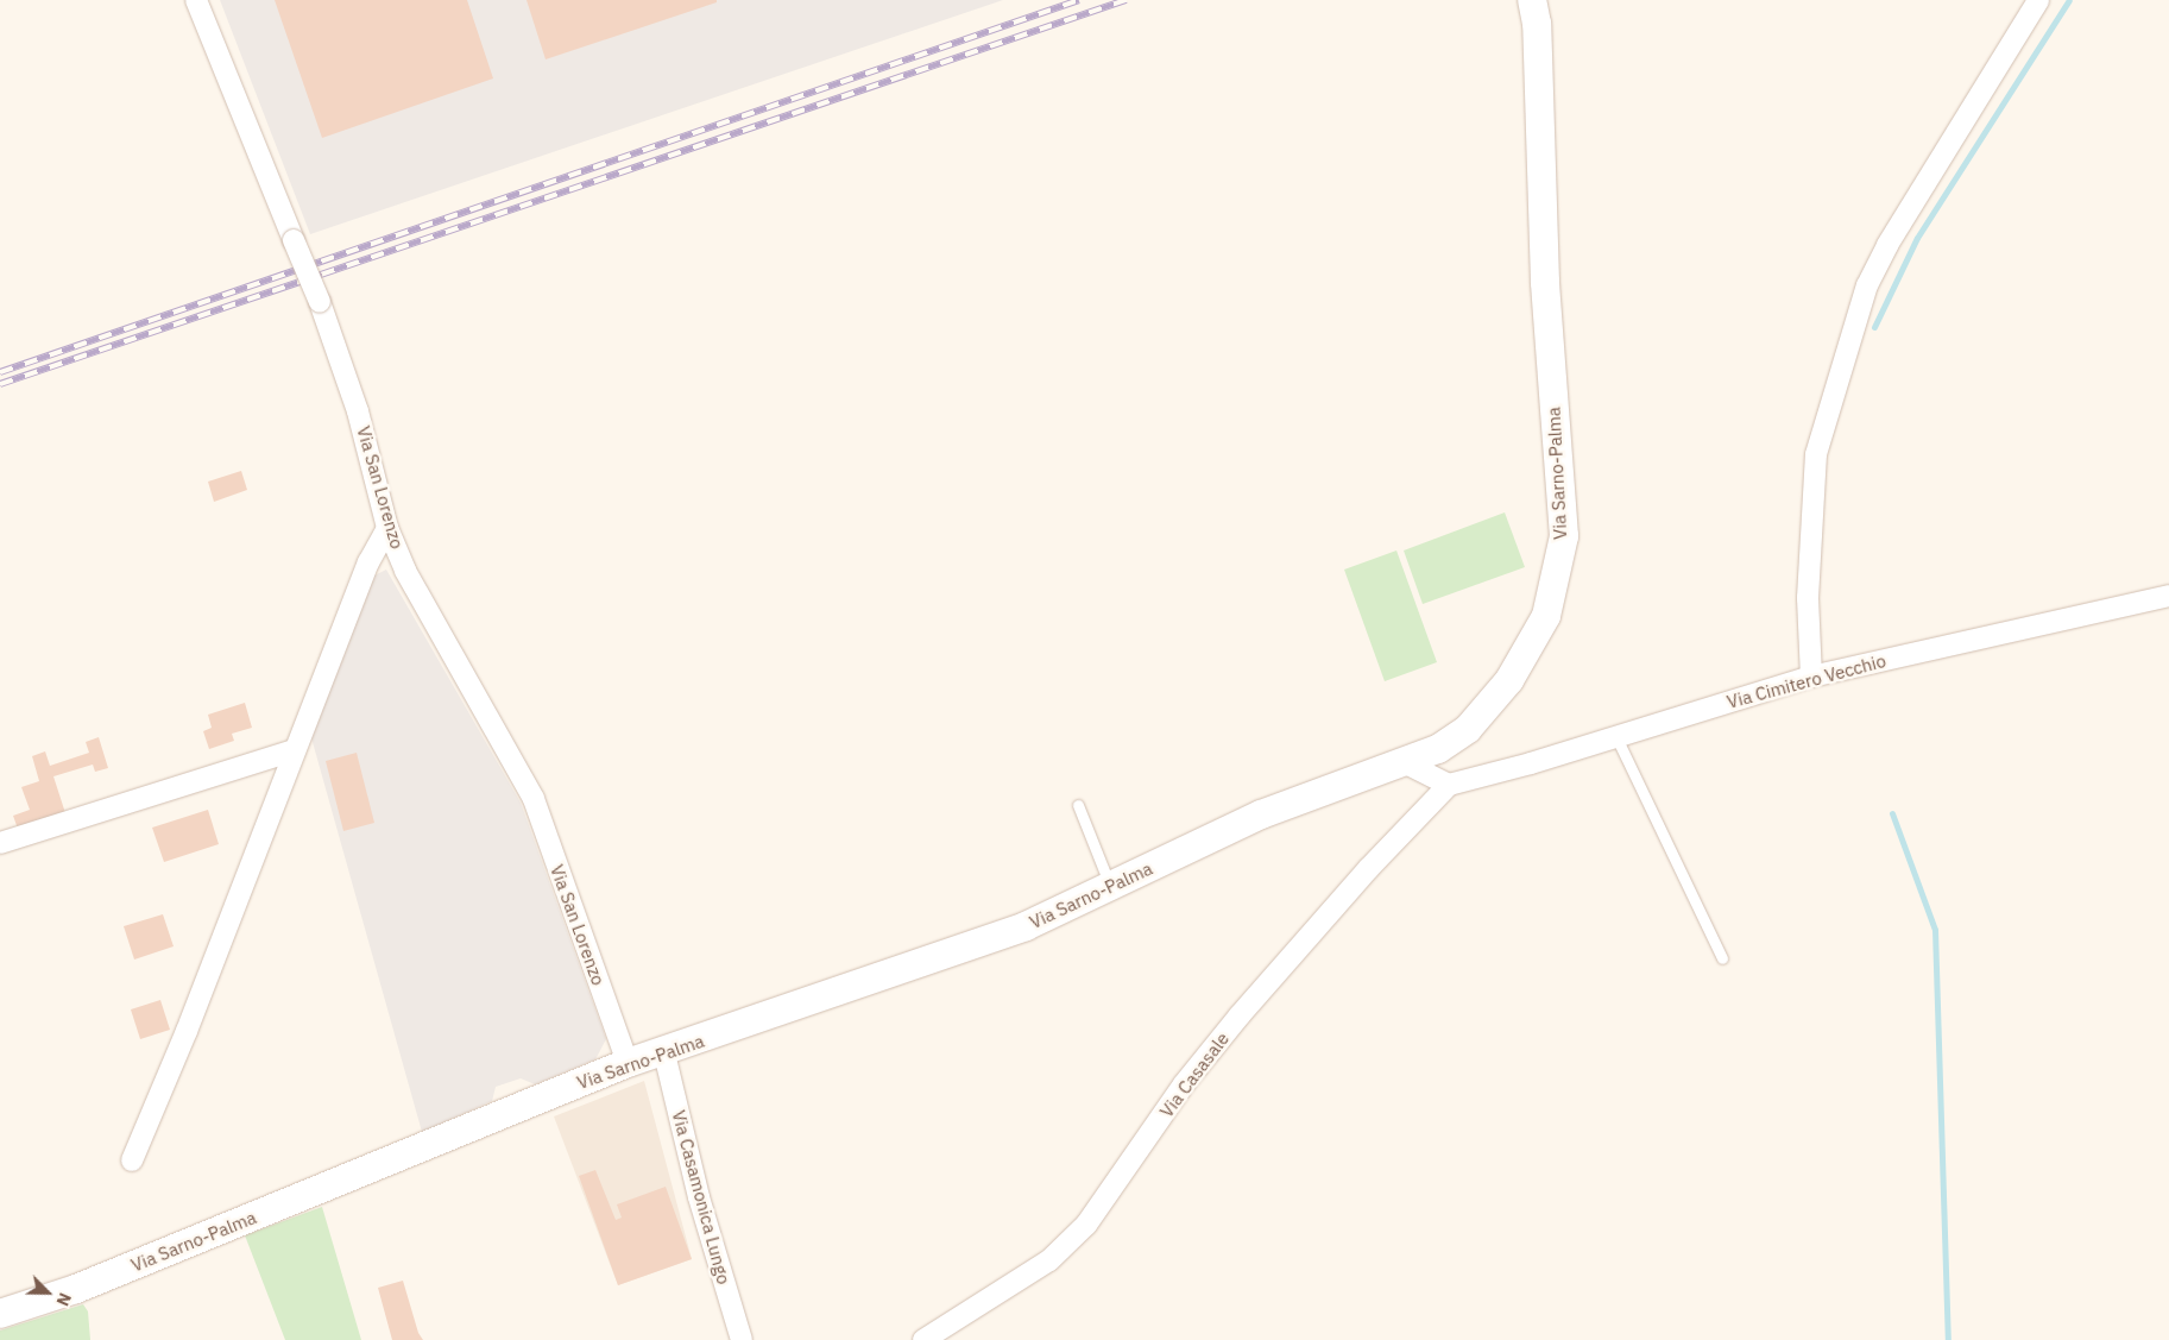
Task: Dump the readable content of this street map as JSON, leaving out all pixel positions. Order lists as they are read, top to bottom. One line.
{"streets":{"main road":["Via Sarno-Palma"],"street":["Via San Lorenzo","Via Cimitero Vecchio","Via Casasale","Via Casamonica Lungo"]},"crossings":[["Via Sarno-Palma","Via San Lorenzo"],["Via Sarno-Palma","Via Casamonica Lungo"],["Via Cimitero Vecchio","Via Casasale"]],"north":"bottom right"}
